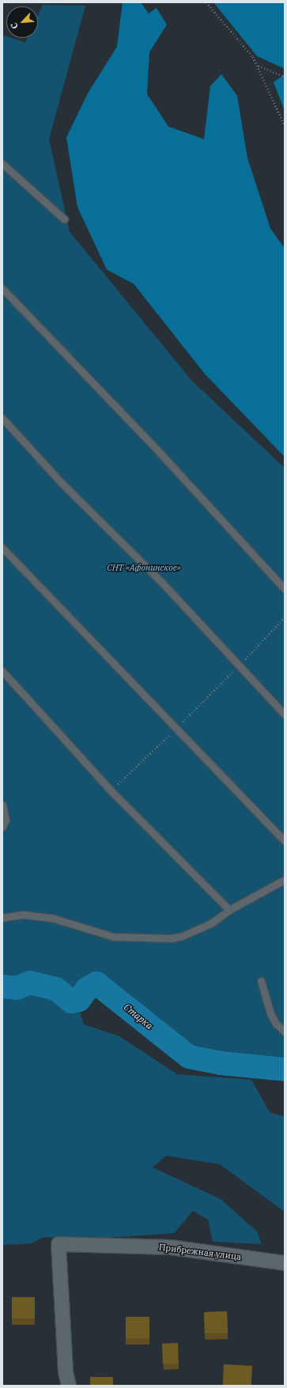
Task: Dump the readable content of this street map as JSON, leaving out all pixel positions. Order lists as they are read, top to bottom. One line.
{"streets":{"street":["Прибрежная улица"]},"water":["Старка"],"parks":["СНТ «Афонинское»"],"north":"bottom left"}
